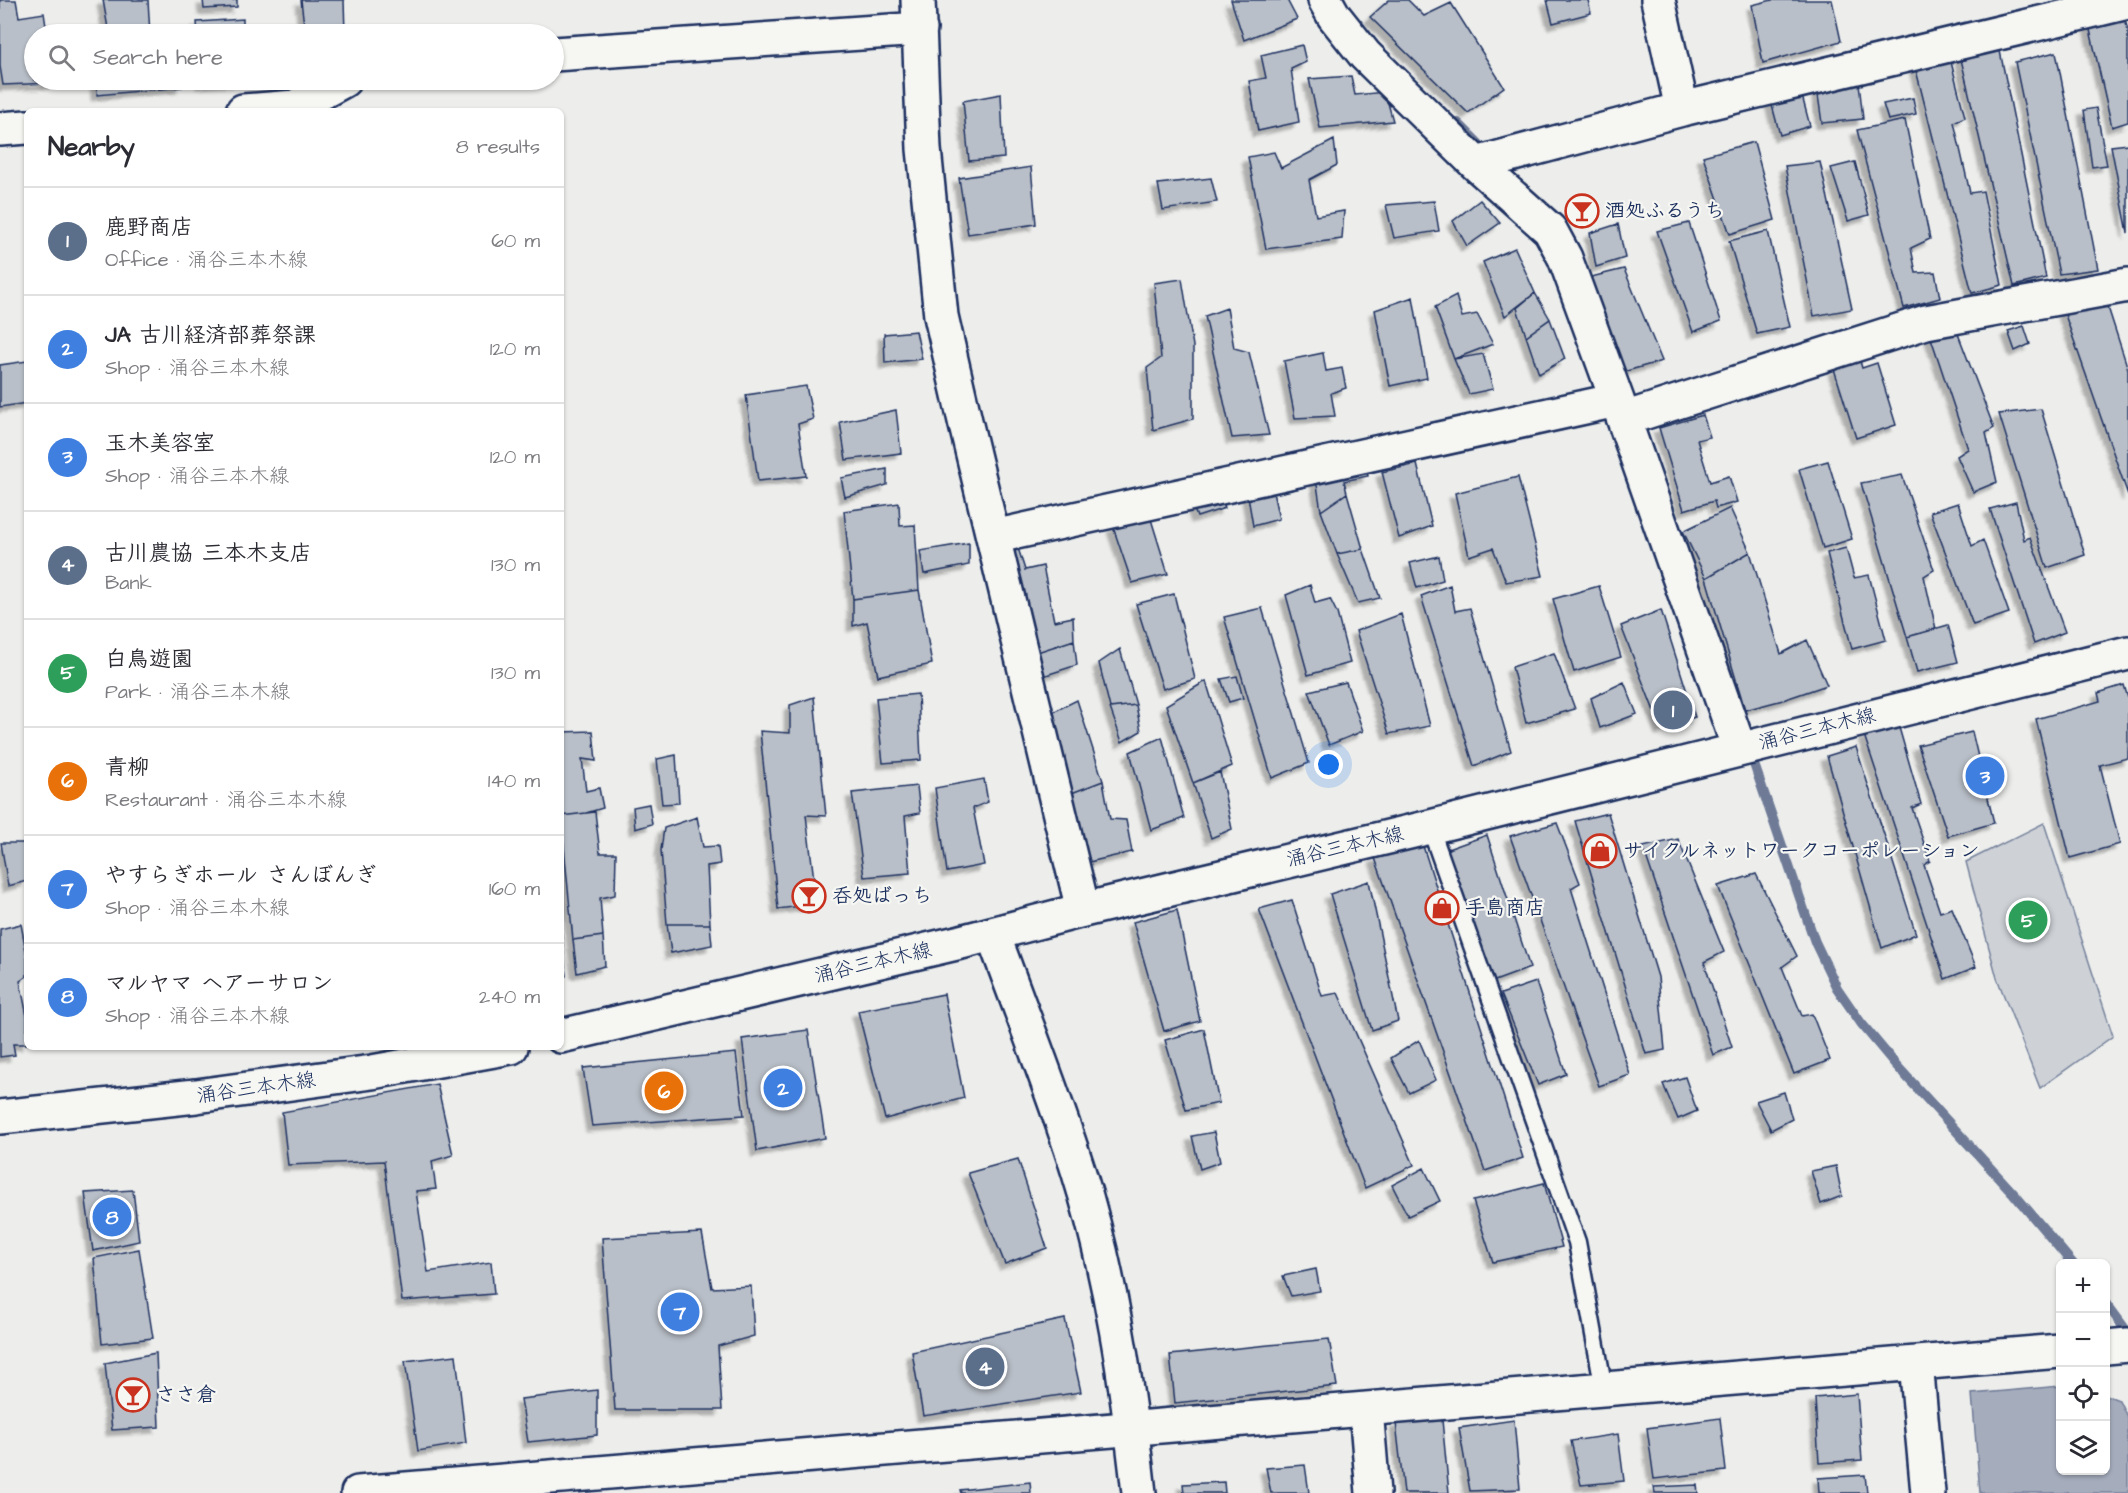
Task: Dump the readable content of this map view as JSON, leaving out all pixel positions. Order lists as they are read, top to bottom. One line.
{"streets":{"street":["涌谷三本木線"]},"places":{"bar":["酒処ふるうち","呑処ばっち","ささ倉"],"shop":["サイクルネットワークコーポレーション","手島商店"]},"page":{"search":"Search here","heading":["Nearby","8 results"],"list":[{"mark":"1","name":"鹿野商店","note":"Office · 涌谷三本木線","value":"60 m"},{"mark":"2","name":"JA 古川経済部葬祭課","note":"Shop · 涌谷三本木線","value":"120 m"},{"mark":"3","name":"玉木美容室","note":"Shop · 涌谷三本木線","value":"120 m"},{"mark":"4","name":"古川農協 三本木支店","note":"Bank","value":"130 m"},{"mark":"5","name":"白鳥遊園","note":"Park · 涌谷三本木線","value":"130 m"},{"mark":"6","name":"青柳","note":"Restaurant · 涌谷三本木線","value":"140 m"},{"mark":"7","name":"やすらぎホール さんぼんぎ","note":"Shop · 涌谷三本木線","value":"160 m"},{"mark":"8","name":"マルヤマ ヘアーサロン","note":"Shop · 涌谷三本木線","value":"240 m"}],"pins":["1","3","5","2","6","8","7","4"],"map_buttons":["+","−"]}}
